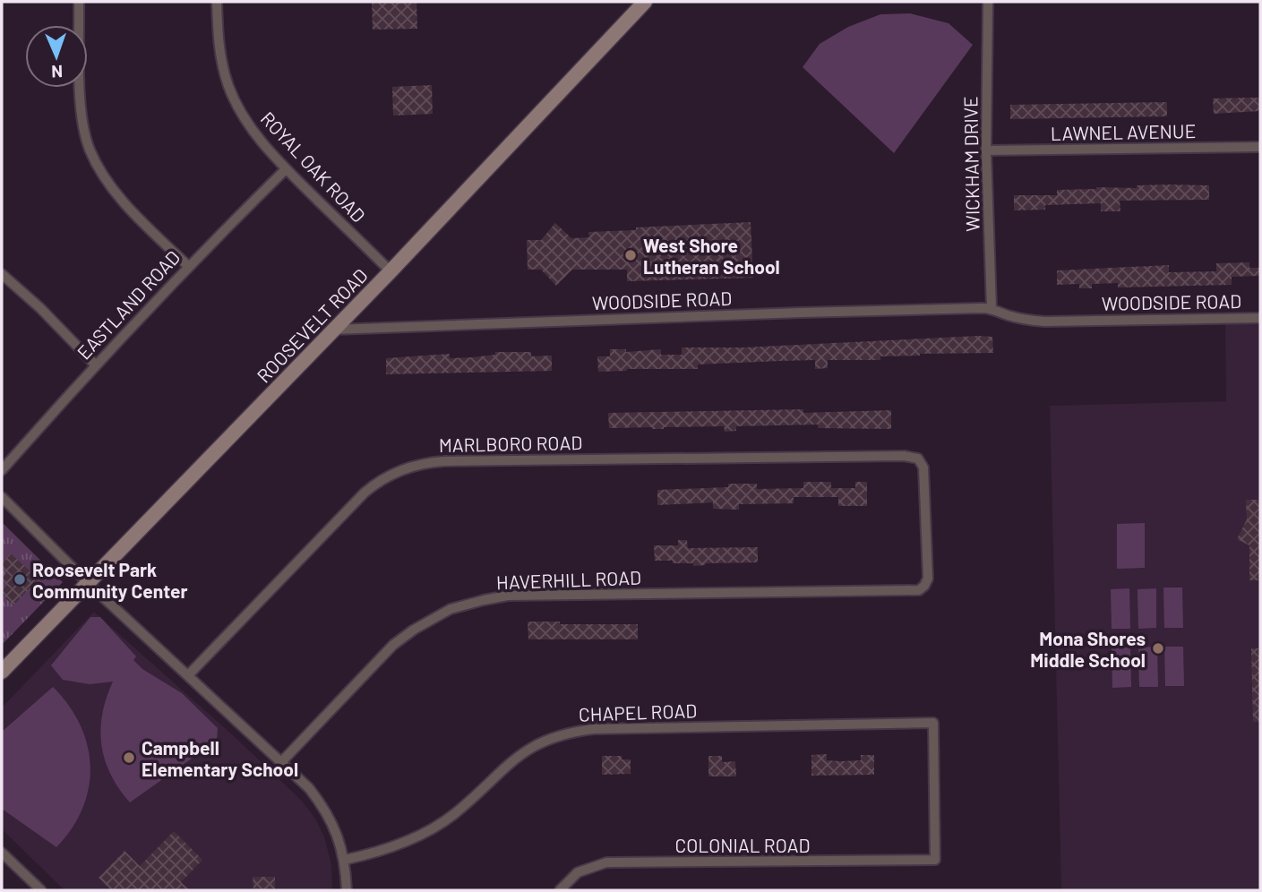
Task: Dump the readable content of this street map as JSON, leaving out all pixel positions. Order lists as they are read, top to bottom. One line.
{"streets":{"street":["LAWNEL AVENUE","WICKHAM DRIVE","ROYAL OAK ROAD","WOODSIDE ROAD","EASTLAND ROAD","ROOSEVELT ROAD","MARLBORO ROAD","HAVERHILL ROAD","CHAPEL ROAD","COLONIAL ROAD"]},"crossings":[["LAWNEL AVENUE","WICKHAM DRIVE"],["WICKHAM DRIVE","WOODSIDE ROAD"],["ROYAL OAK ROAD","EASTLAND ROAD"],["ROYAL OAK ROAD","ROOSEVELT ROAD"],["WOODSIDE ROAD","ROOSEVELT ROAD"],["MARLBORO ROAD","HAVERHILL ROAD"],["CHAPEL ROAD","COLONIAL ROAD"]],"places":["West Shore Lutheran School","Roosevelt Park Community Center","Mona Shores Middle School","Campbell Elementary School"],"north":"bottom"}
